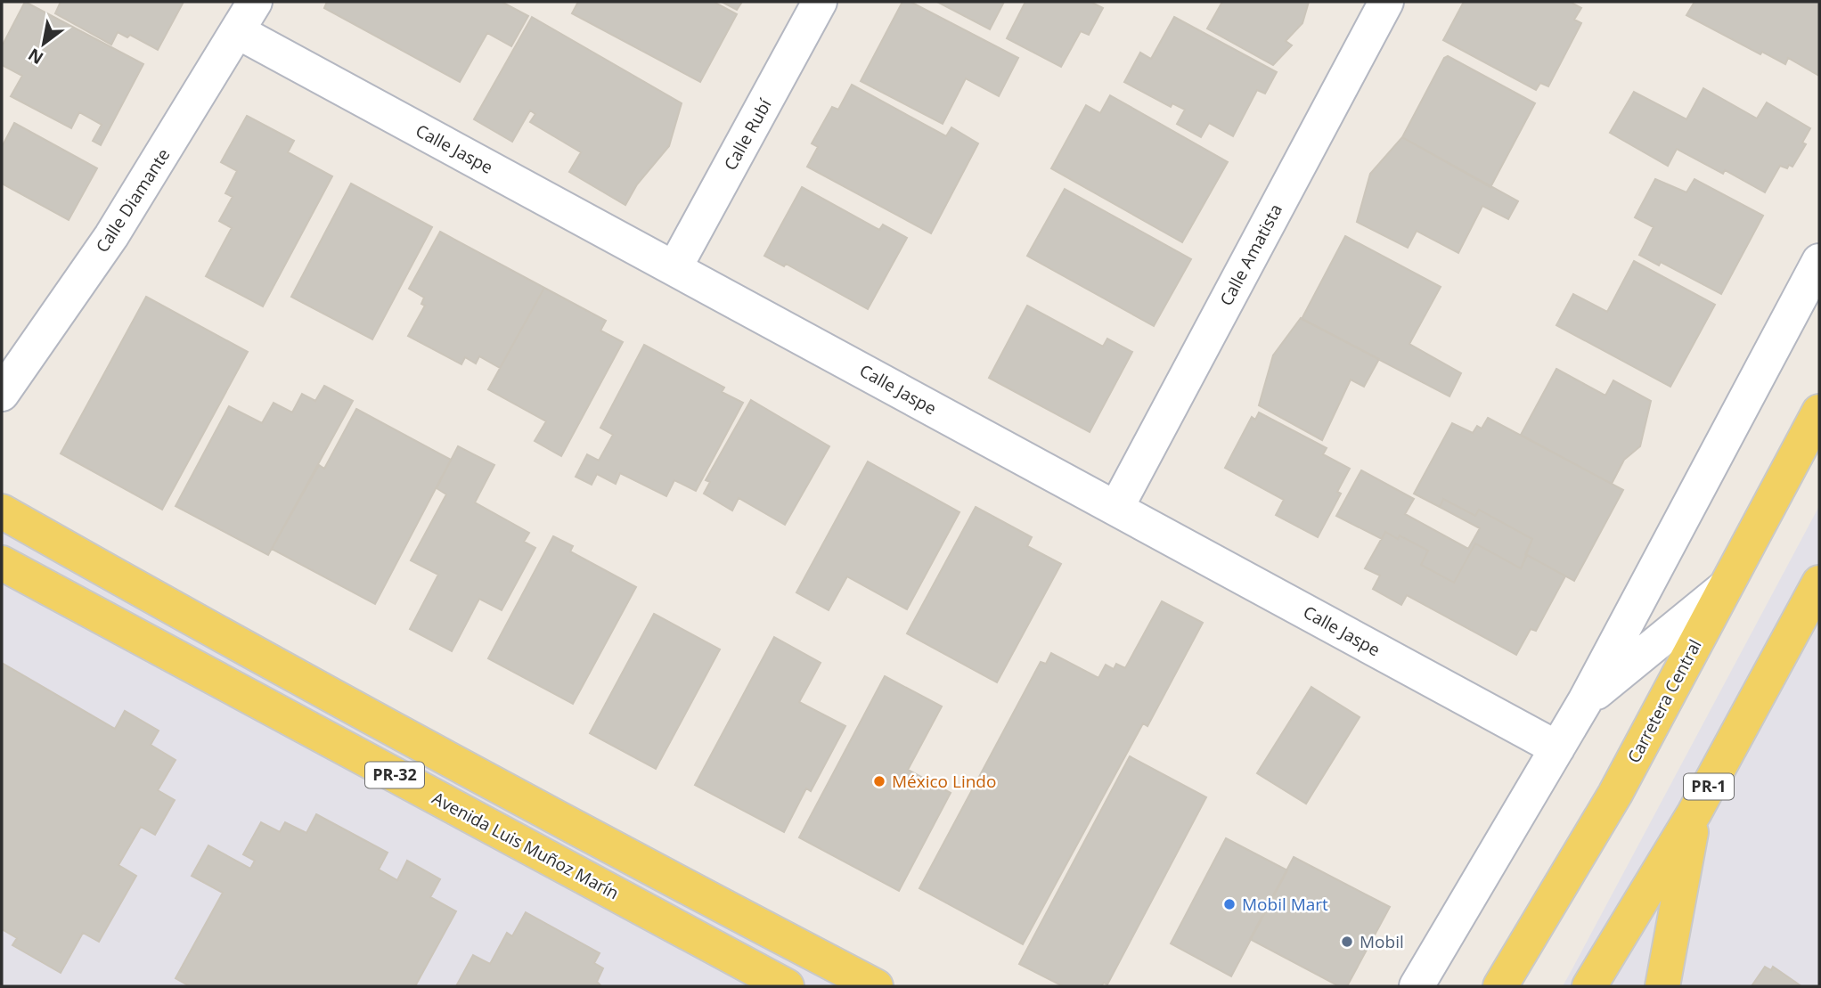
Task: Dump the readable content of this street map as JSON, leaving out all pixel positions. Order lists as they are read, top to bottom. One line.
{"streets":{"main road":["Carretera Central","PR-32","PR-1","Avenida Luis Muñoz Marín"],"street":["Calle Rubí","Calle Jaspe","Calle Diamante","Calle Amatista"]},"crossings":[["Calle Rubí","Calle Jaspe"],["Calle Jaspe","Calle Diamante"],["Calle Jaspe","Calle Amatista"]],"places":["México Lindo","Mobil Mart","Mobil"],"north":"bottom left"}
